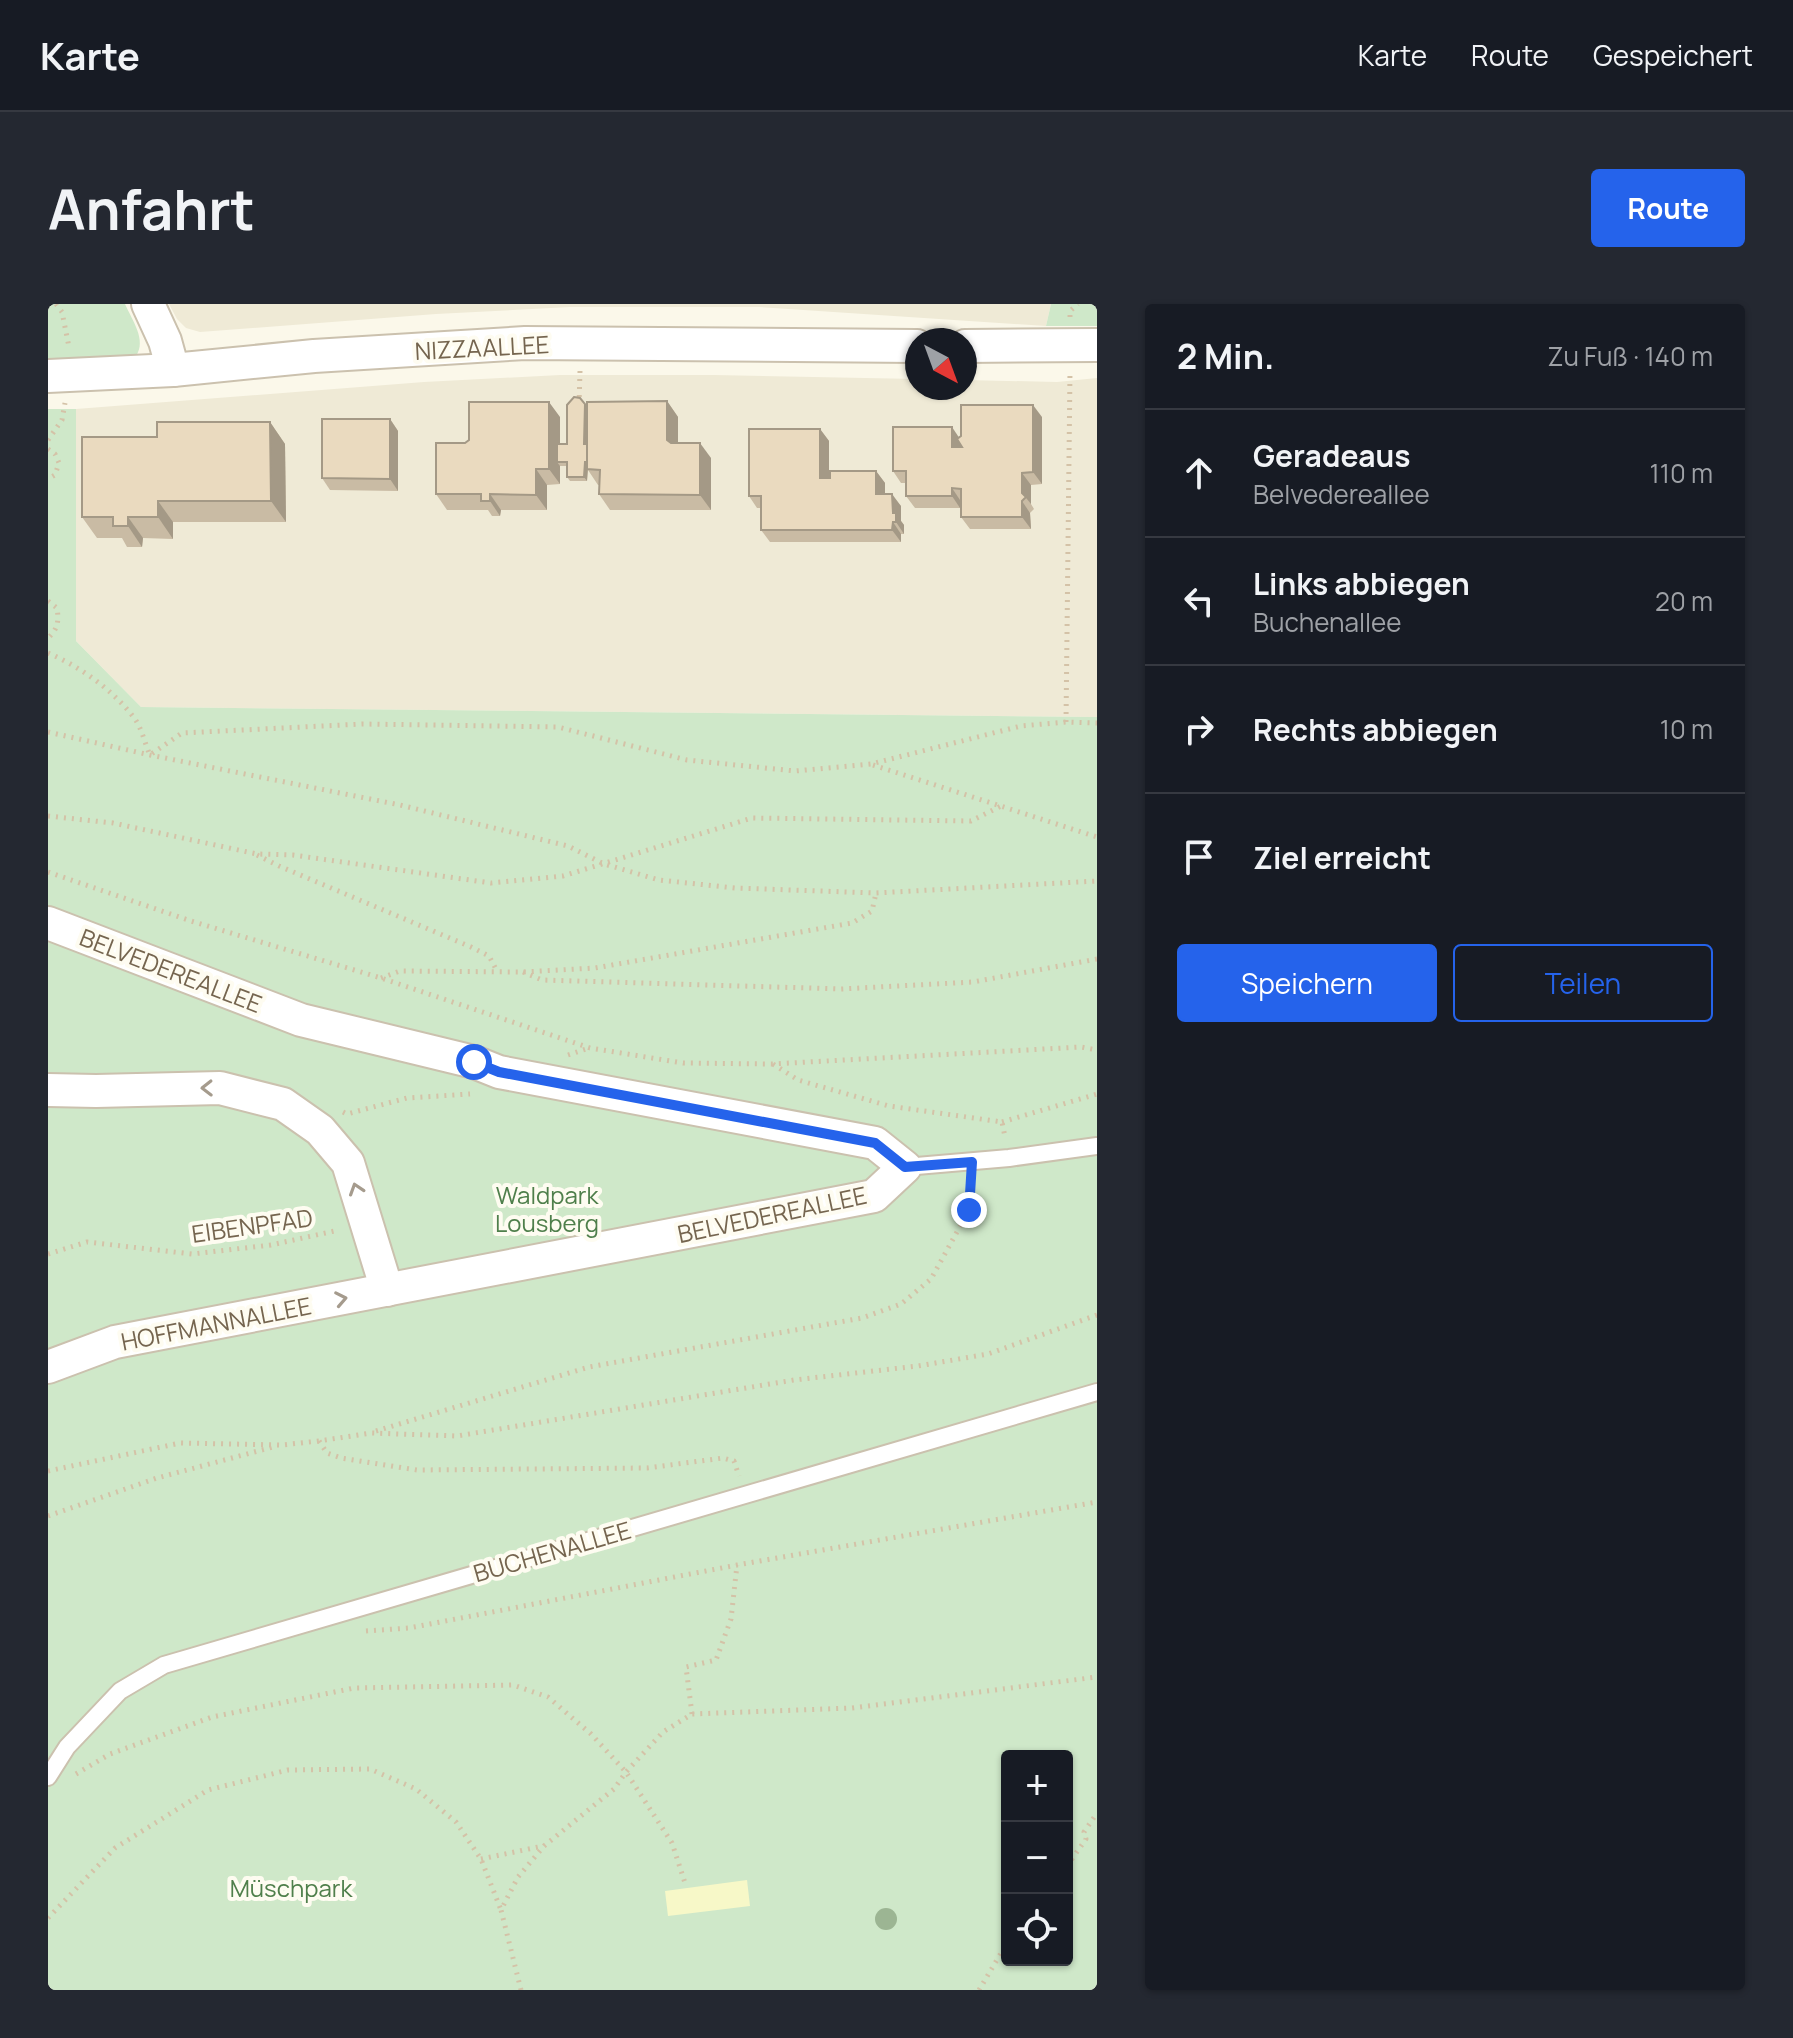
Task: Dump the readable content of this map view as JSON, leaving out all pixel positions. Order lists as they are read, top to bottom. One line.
{"streets":{"street":["NIZZAALLEE","BELVEDEREALLEE","HOFFMANNALLEE"],"lane":["BUCHENALLEE"],"path":["EIBENPFAD"]},"crossings":[["BELVEDEREALLEE","HOFFMANNALLEE"]],"one_way":["HOFFMANNALLEE"],"parks":["Waldpark Lousberg","Müschpark"],"north":"bottom right","page":{"header":"Karte","nav":["Karte","Route","Gespeichert"],"buttons":["Route",["Speichern","Teilen"]],"title":"Anfahrt","heading":["2 Min.","Zu Fuß · 140 m"],"list":[["Geradeaus","Belvedereallee","110 m"],["Links abbiegen","Buchenallee","20 m"],["Rechts abbiegen","10 m"],"Ziel erreicht"],"map_buttons":["+","−"]}}
